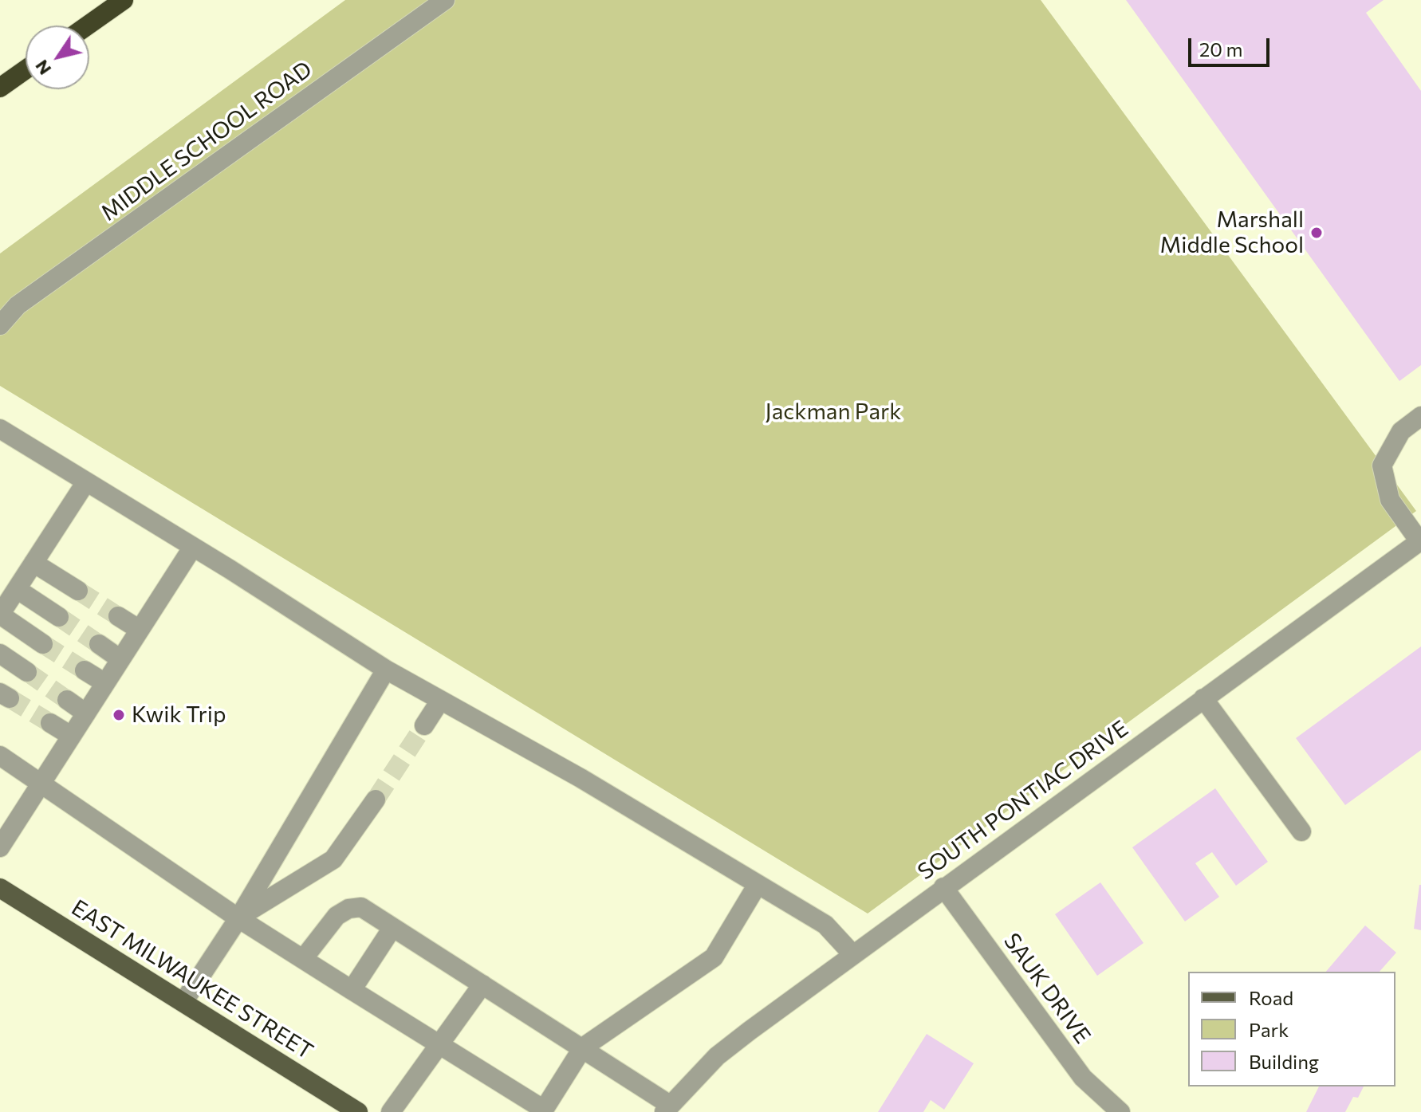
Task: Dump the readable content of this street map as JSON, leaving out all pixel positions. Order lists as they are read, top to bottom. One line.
{"streets":{"main road":["EAST MILWAUKEE STREET"],"street":["MIDDLE SCHOOL ROAD","SOUTH PONTIAC DRIVE","SAUK DRIVE"]},"crossings":[["SOUTH PONTIAC DRIVE","SAUK DRIVE"]],"parks":["Jackman Park"],"places":["Marshall Middle School","Kwik Trip"],"legend":["Road","Park","Building"],"scale_bar":"20 m","north":"bottom left"}
